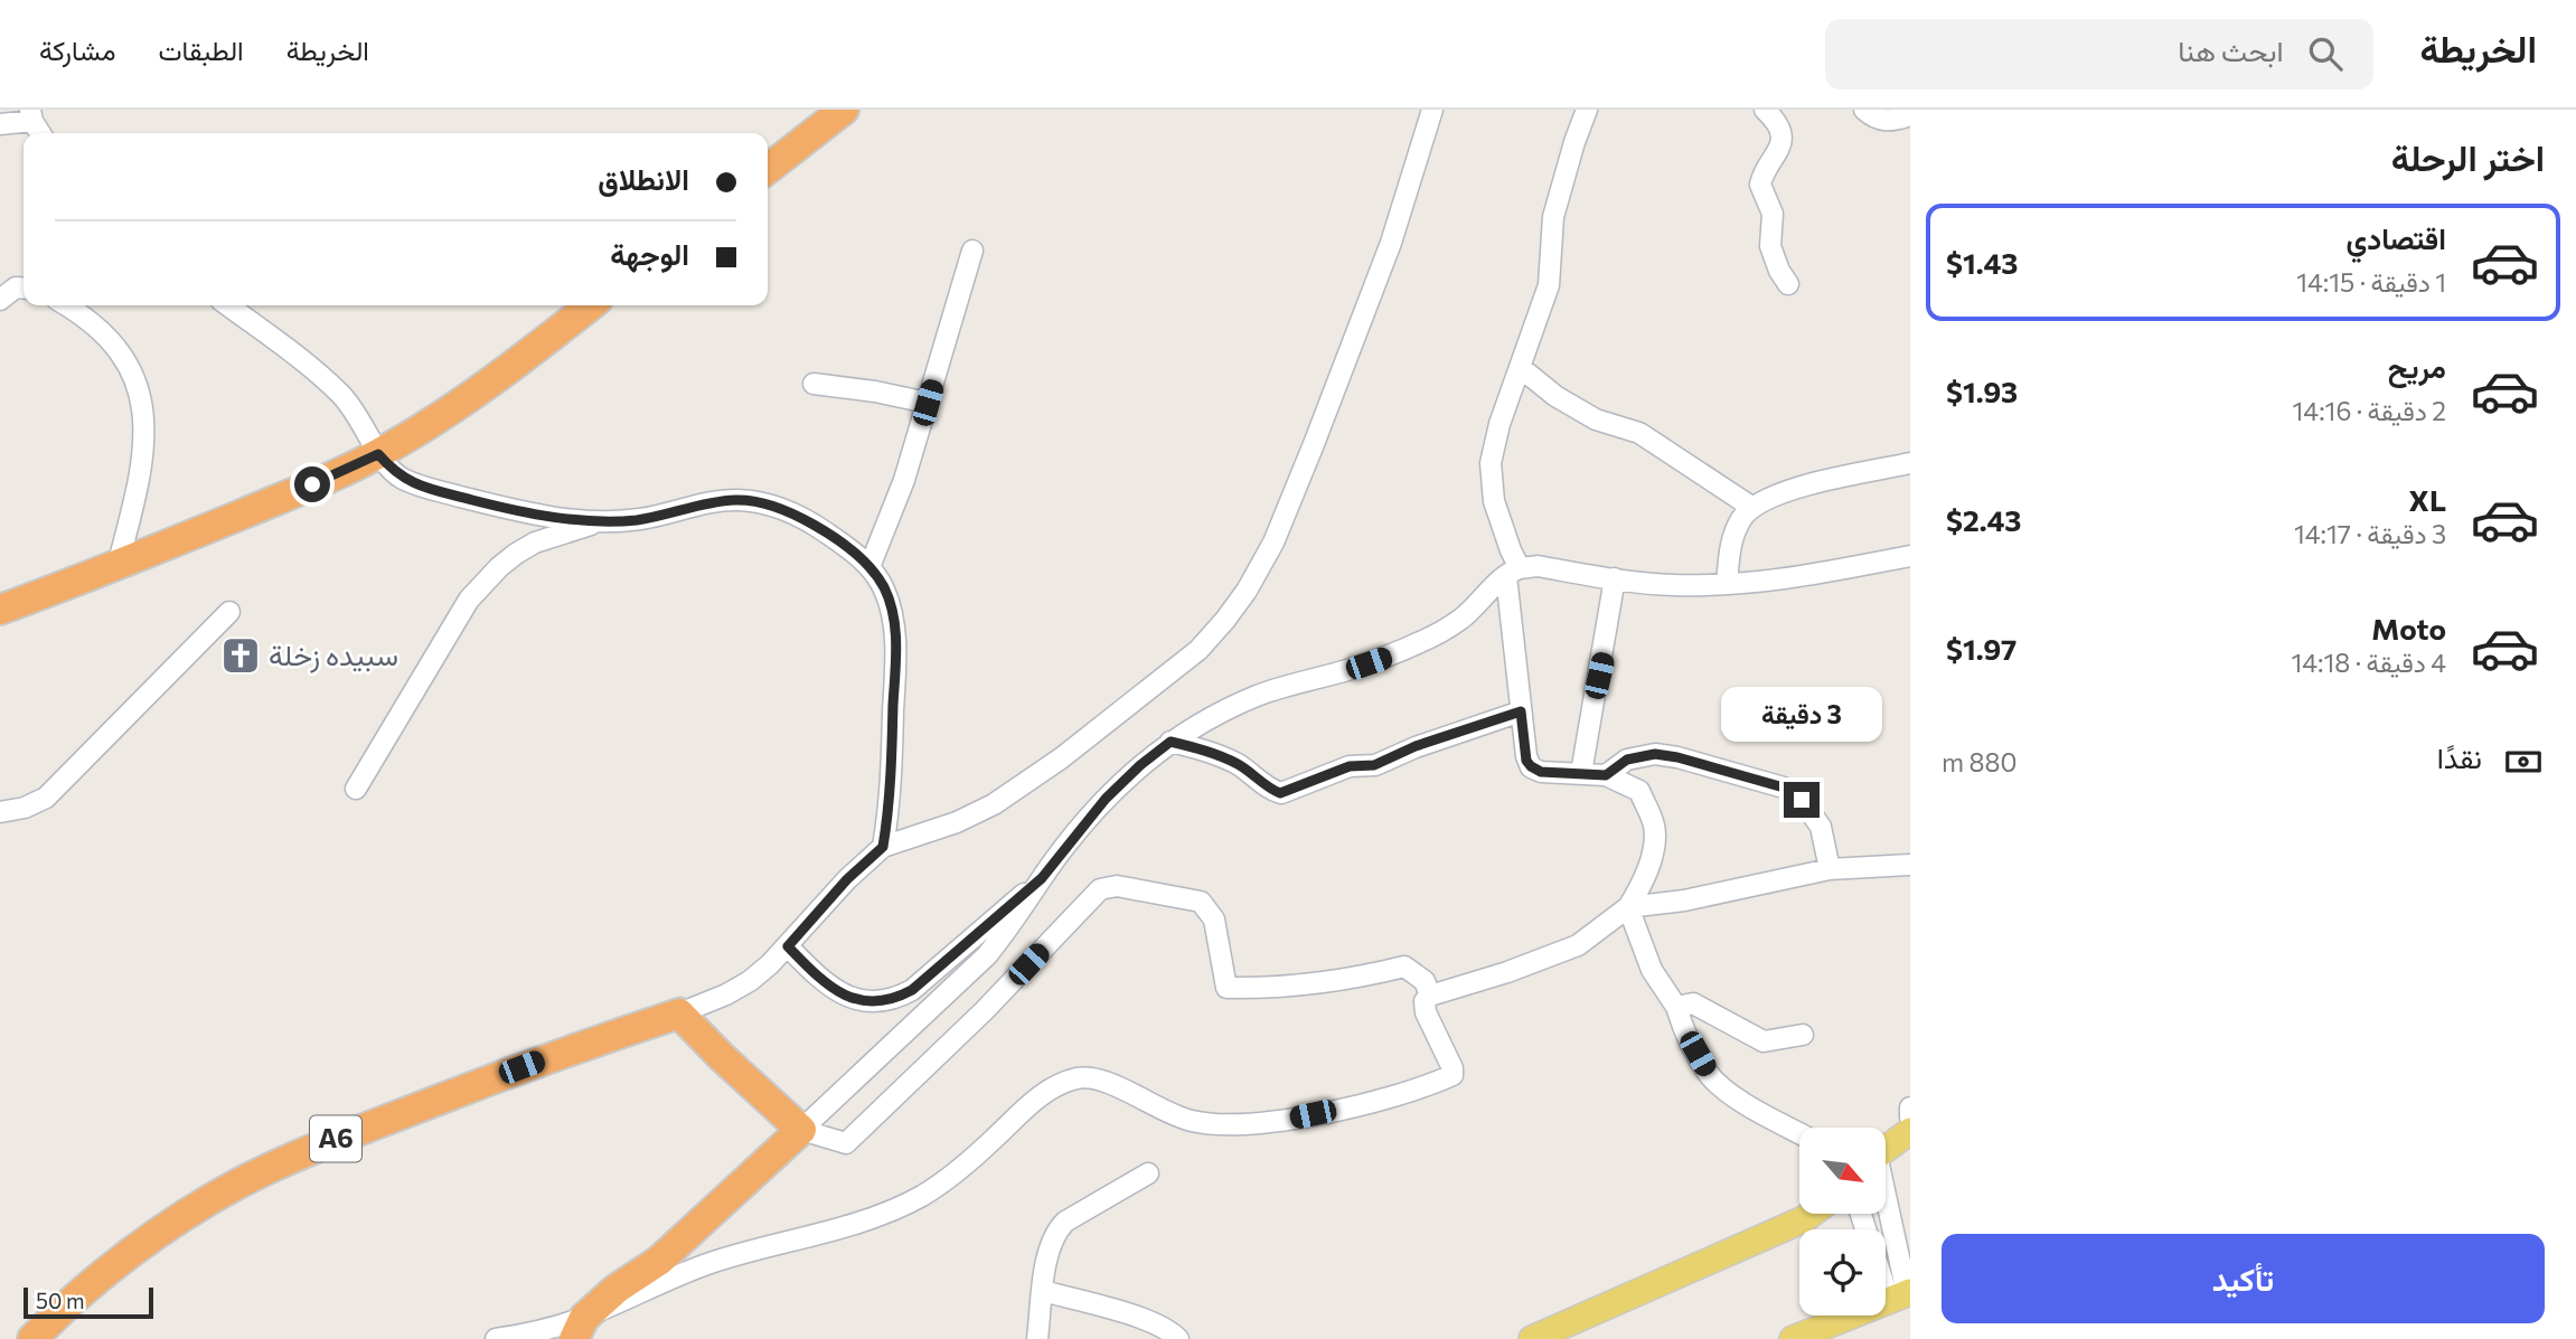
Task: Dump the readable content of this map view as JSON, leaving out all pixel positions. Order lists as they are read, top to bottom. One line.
{"streets":{"highway":["A6"]},"places":{"church":["سبيده زخلة"]},"scale_bar":"50 m","north":"bottom right","page":{"header":"الخريطة","search":"ابحث هنا","nav":["الخريطة","الطبقات","مشاركة"],"heading":"اختر الرحلة","banner":["الانطلاق","الوجهة"],"list":[{"name":"اقتصادي","note":"1 دقيقة · 14:15","value":"$1.43"},{"name":"مريح","note":"2 دقيقة · 14:16","value":"$1.93"},{"name":"XL","note":"3 دقيقة · 14:17","value":"$2.43"},{"name":"Moto","note":"4 دقيقة · 14:18","value":"$1.97"}],"bubble":"3 دقيقة","pay":["نقدًا","880 m"],"buttons":"تأكيد","scale":"50 m"}}
